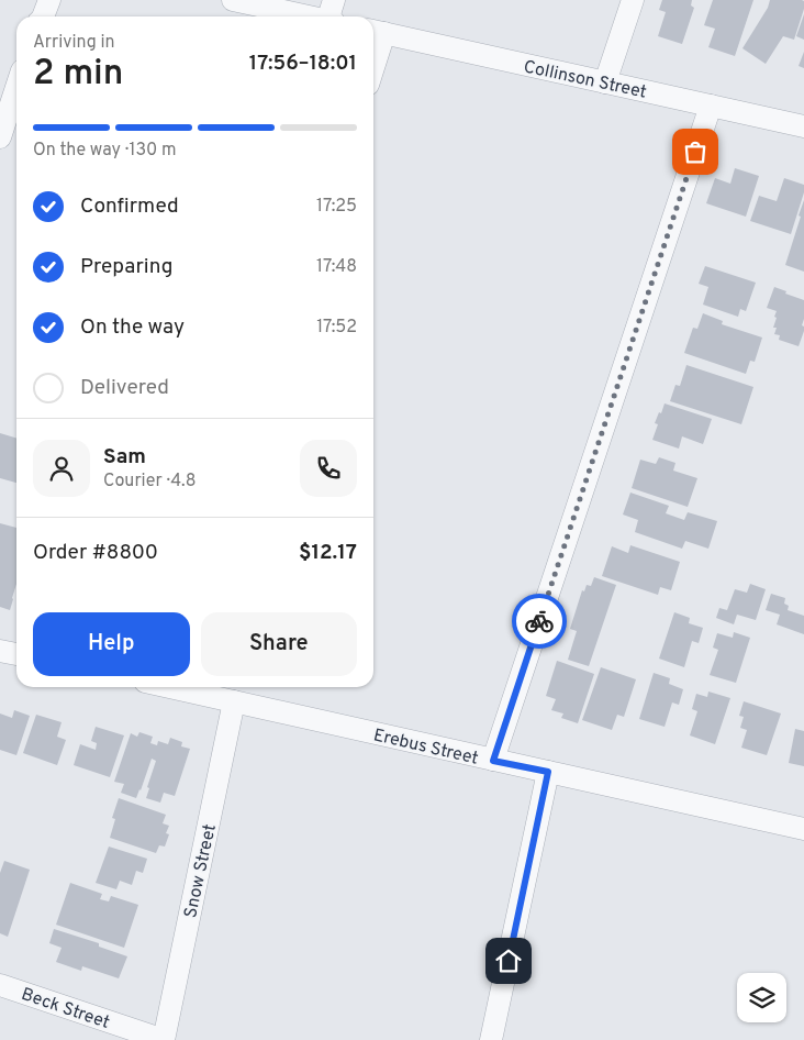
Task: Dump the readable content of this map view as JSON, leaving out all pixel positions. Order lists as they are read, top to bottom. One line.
{"streets":{"street":["Collinson Street","Erebus Street","Snow Street","Beck Street"]},"crossings":[["Erebus Street","Snow Street"],["Snow Street","Beck Street"]],"page":{"heading":["2 min","Arriving in","17:56–18:01"],"panel":["Sam","Courier · 4.8","Order #8800","$12.17"],"bar":"On the way · 130 m","list":[["Confirmed","17:25"],["Preparing","17:48"],["On the way","17:52"],"Delivered"],"buttons":["Help","Share"]}}
